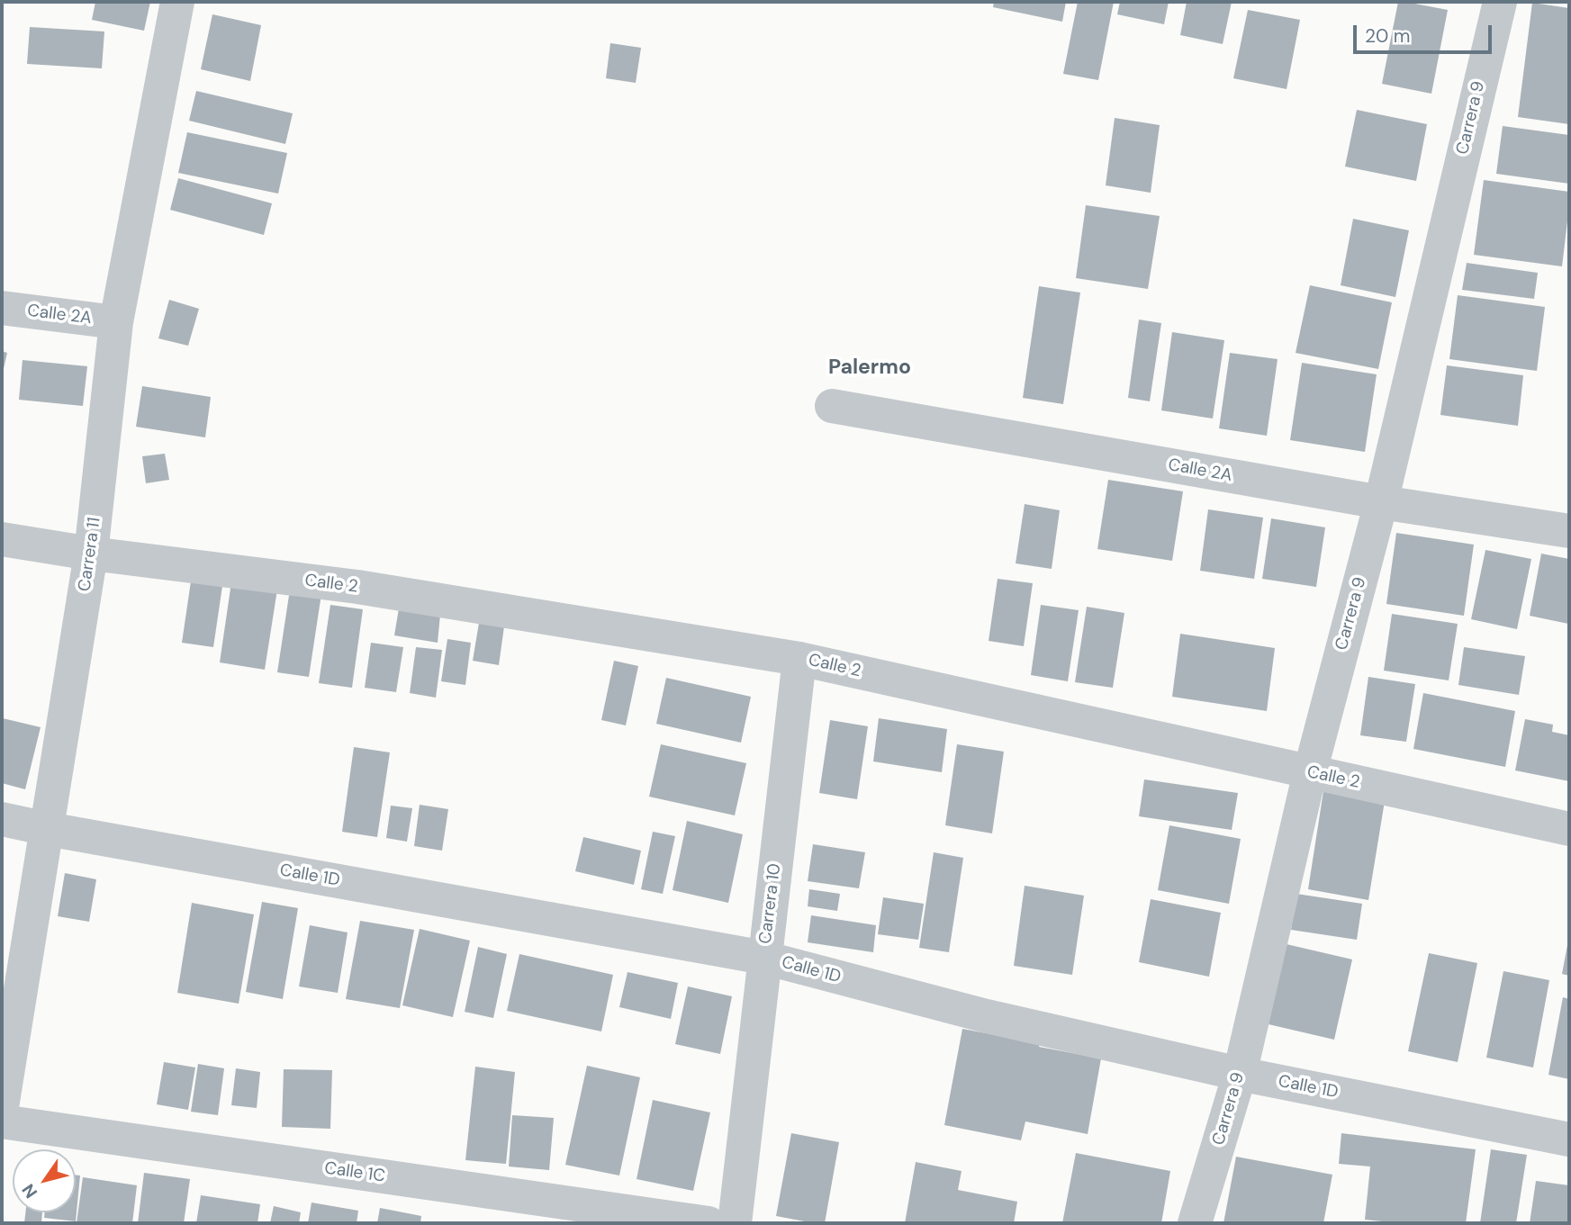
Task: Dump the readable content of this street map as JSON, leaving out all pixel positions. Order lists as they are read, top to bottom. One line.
{"streets":{"street":["Carrera 9","Calle 2A","Carrera 11","Calle 2","Calle 1D","Carrera 10","Calle 1C"]},"crossings":[["Carrera 9","Calle 2A"],["Carrera 9","Calle 2"],["Carrera 9","Calle 1D"],["Calle 2A","Carrera 11"],["Carrera 11","Calle 2"],["Carrera 11","Calle 1D"],["Calle 2","Carrera 10"],["Calle 1D","Carrera 10"]],"districts":["Palermo"],"scale_bar":"20 m","north":"bottom left"}
